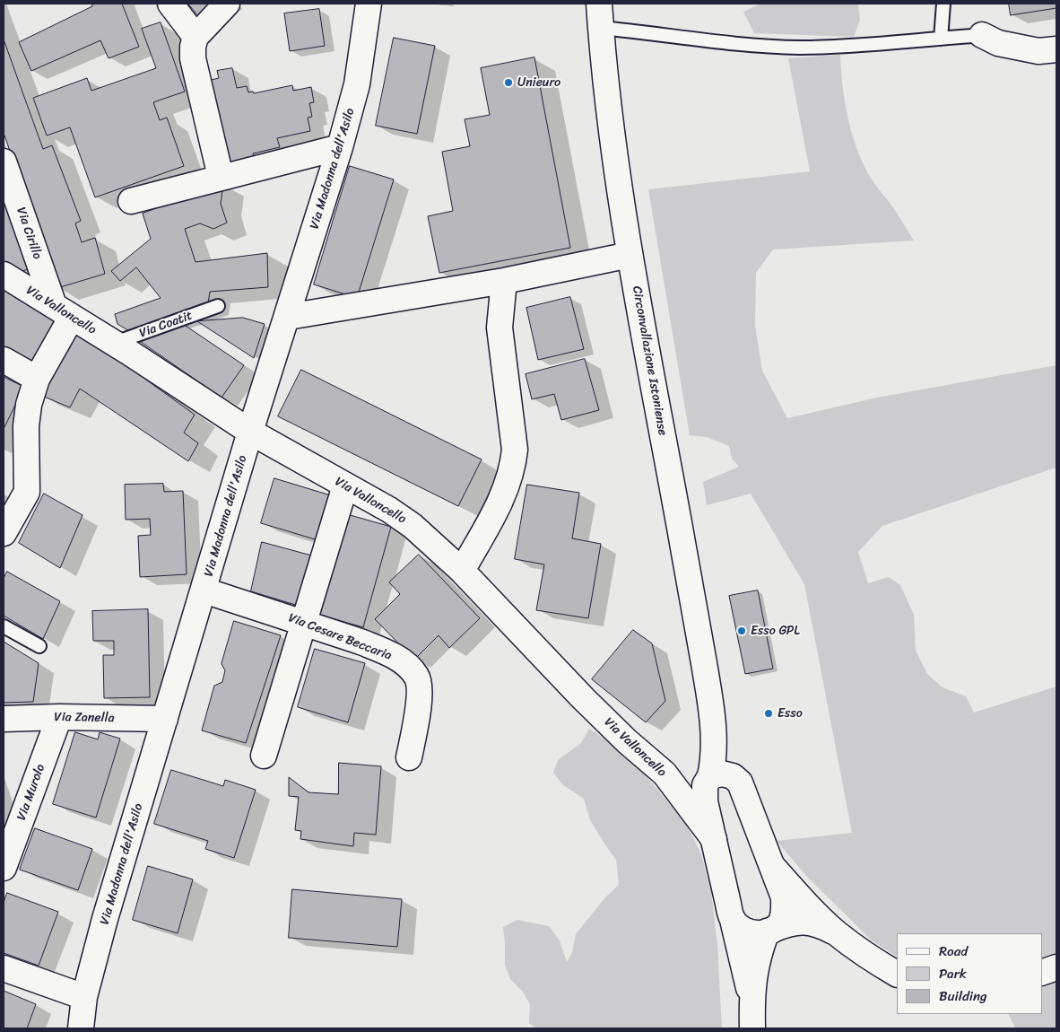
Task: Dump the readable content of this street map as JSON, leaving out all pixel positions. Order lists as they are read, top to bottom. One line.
{"streets":{"street":["Via Madonna dell'Asilo","Via Cirillo","Via Valloncello","Circonvallazione Istoniense","Via Cesare Beccaria","Via Zanella","Via Murolo"],"lane":["Via Coatit"]},"crossings":[["Via Madonna dell'Asilo","Via Valloncello"],["Via Madonna dell'Asilo","Via Cesare Beccaria"],["Via Madonna dell'Asilo","Via Zanella"],["Via Cirillo","Via Valloncello"],["Via Valloncello","Via Coatit"],["Via Valloncello","Circonvallazione Istoniense"],["Via Zanella","Via Murolo"]],"places":["Unieuro","Esso GPL","Esso"],"legend":["Road","Park","Building"]}
